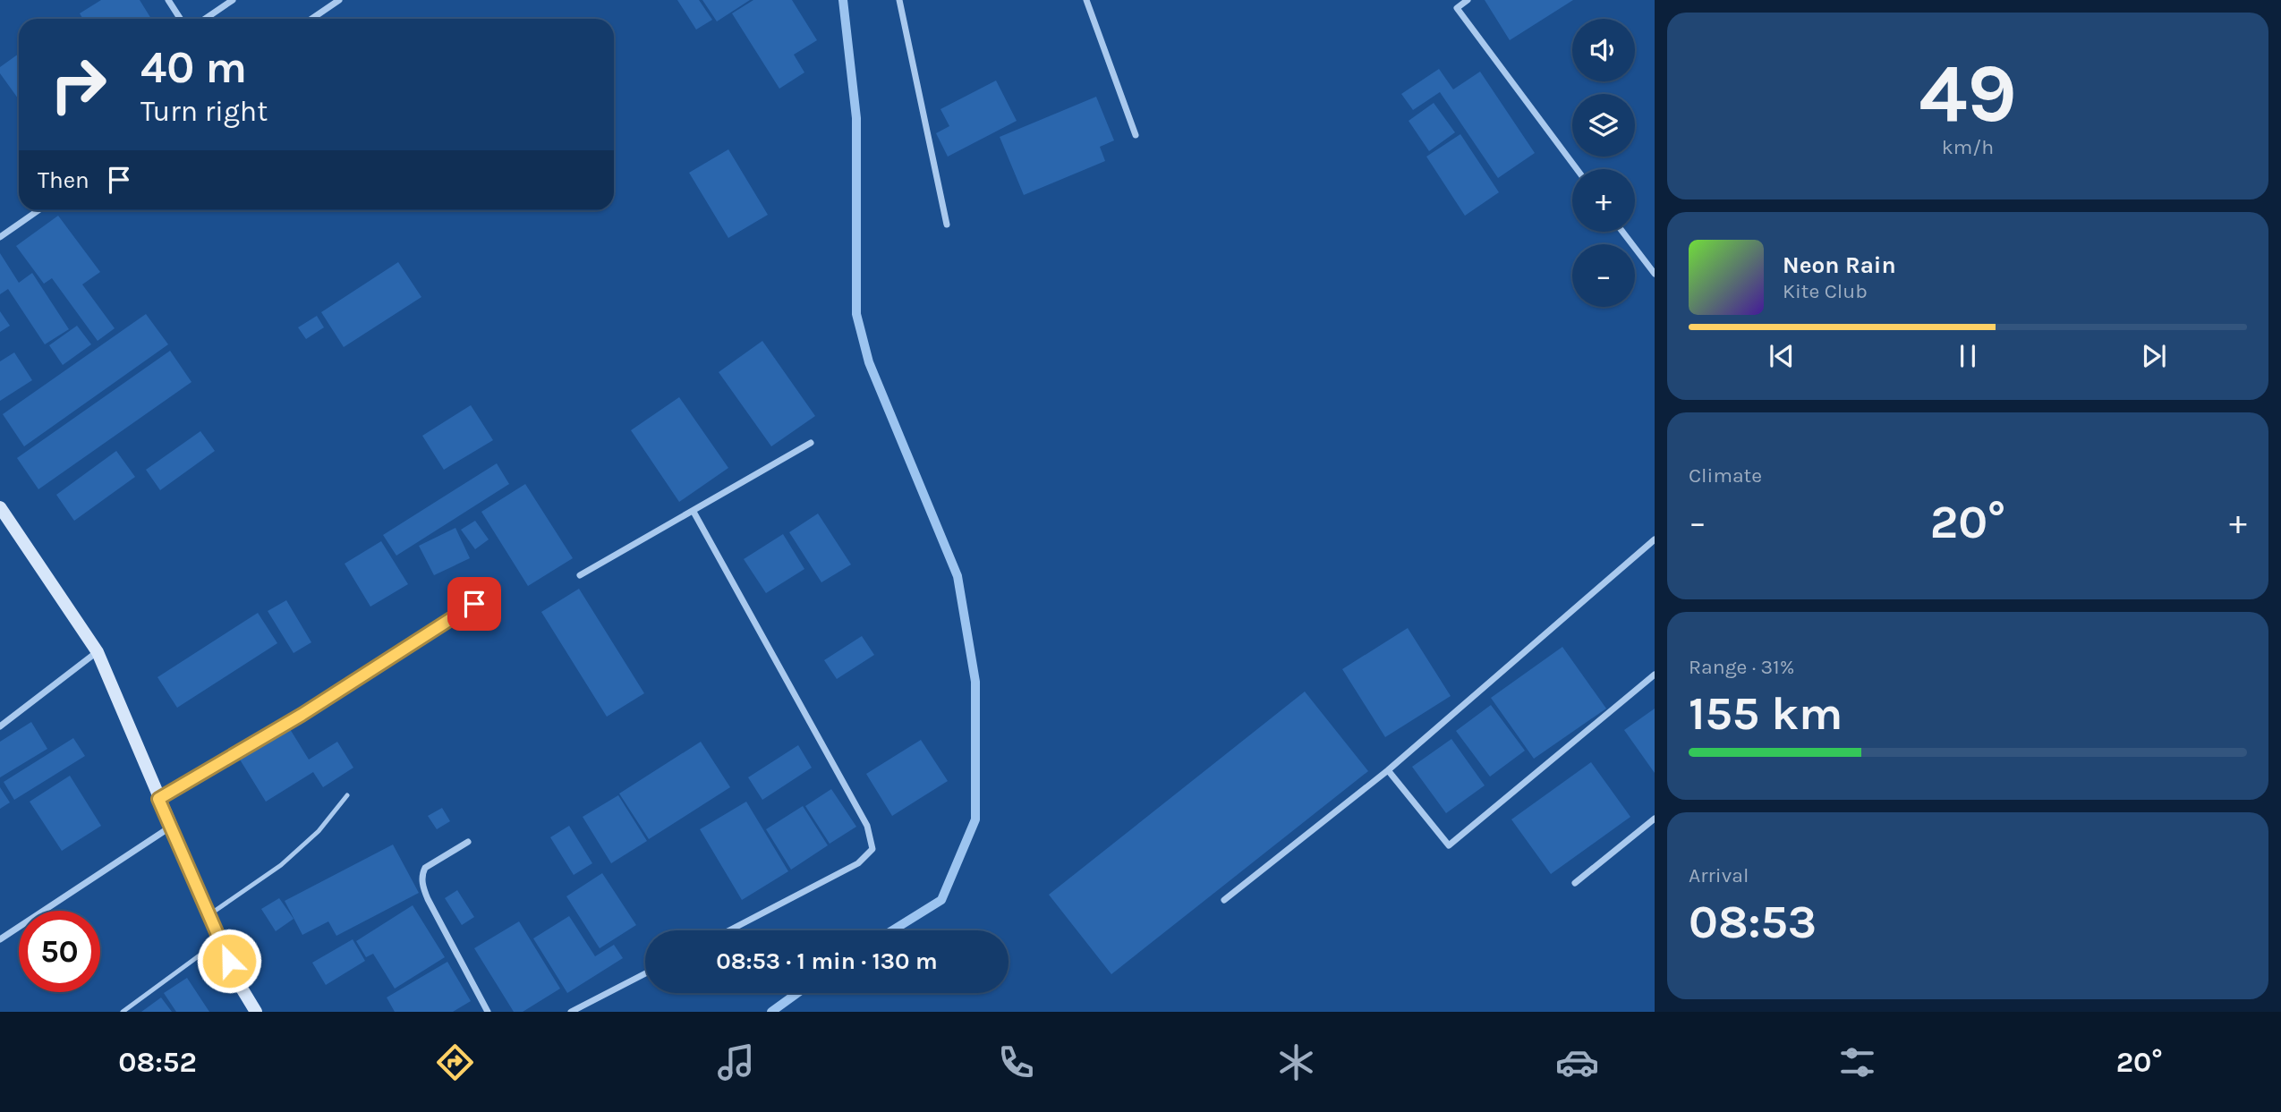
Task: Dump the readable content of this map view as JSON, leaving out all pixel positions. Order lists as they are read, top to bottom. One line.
{"page":{"tile":[["49","km/h"],"Climate",["Range · 31%","155 km"],["Arrival","08:53"]],"map_buttons":["+","−"],"turn":["40 m","Turn right"],"then":"Then","song":["Neon Rain","Kite Club"],"heat":["−","20°","+"],"limit":"50","trip":"08:53 · 1 min · 130 m","tabs":["08:52","20°"]}}
